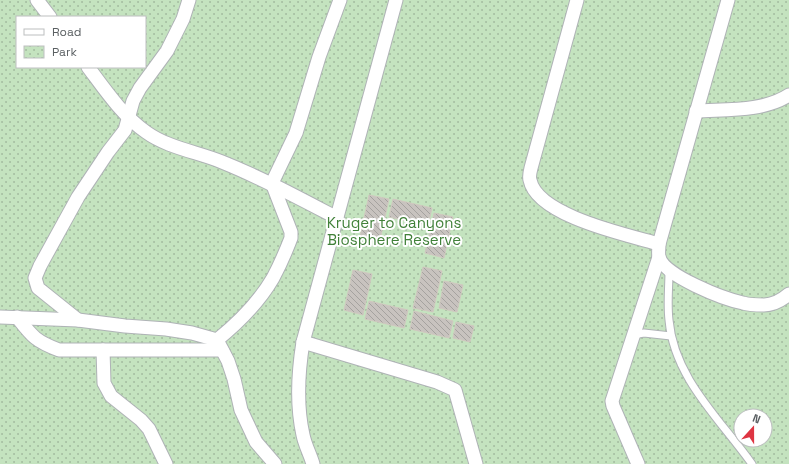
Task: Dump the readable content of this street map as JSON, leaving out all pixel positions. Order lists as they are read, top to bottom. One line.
{"parks":["Kruger to Canyons Biosphere Reserve"],"legend":["Road","Park"],"north":"top"}
